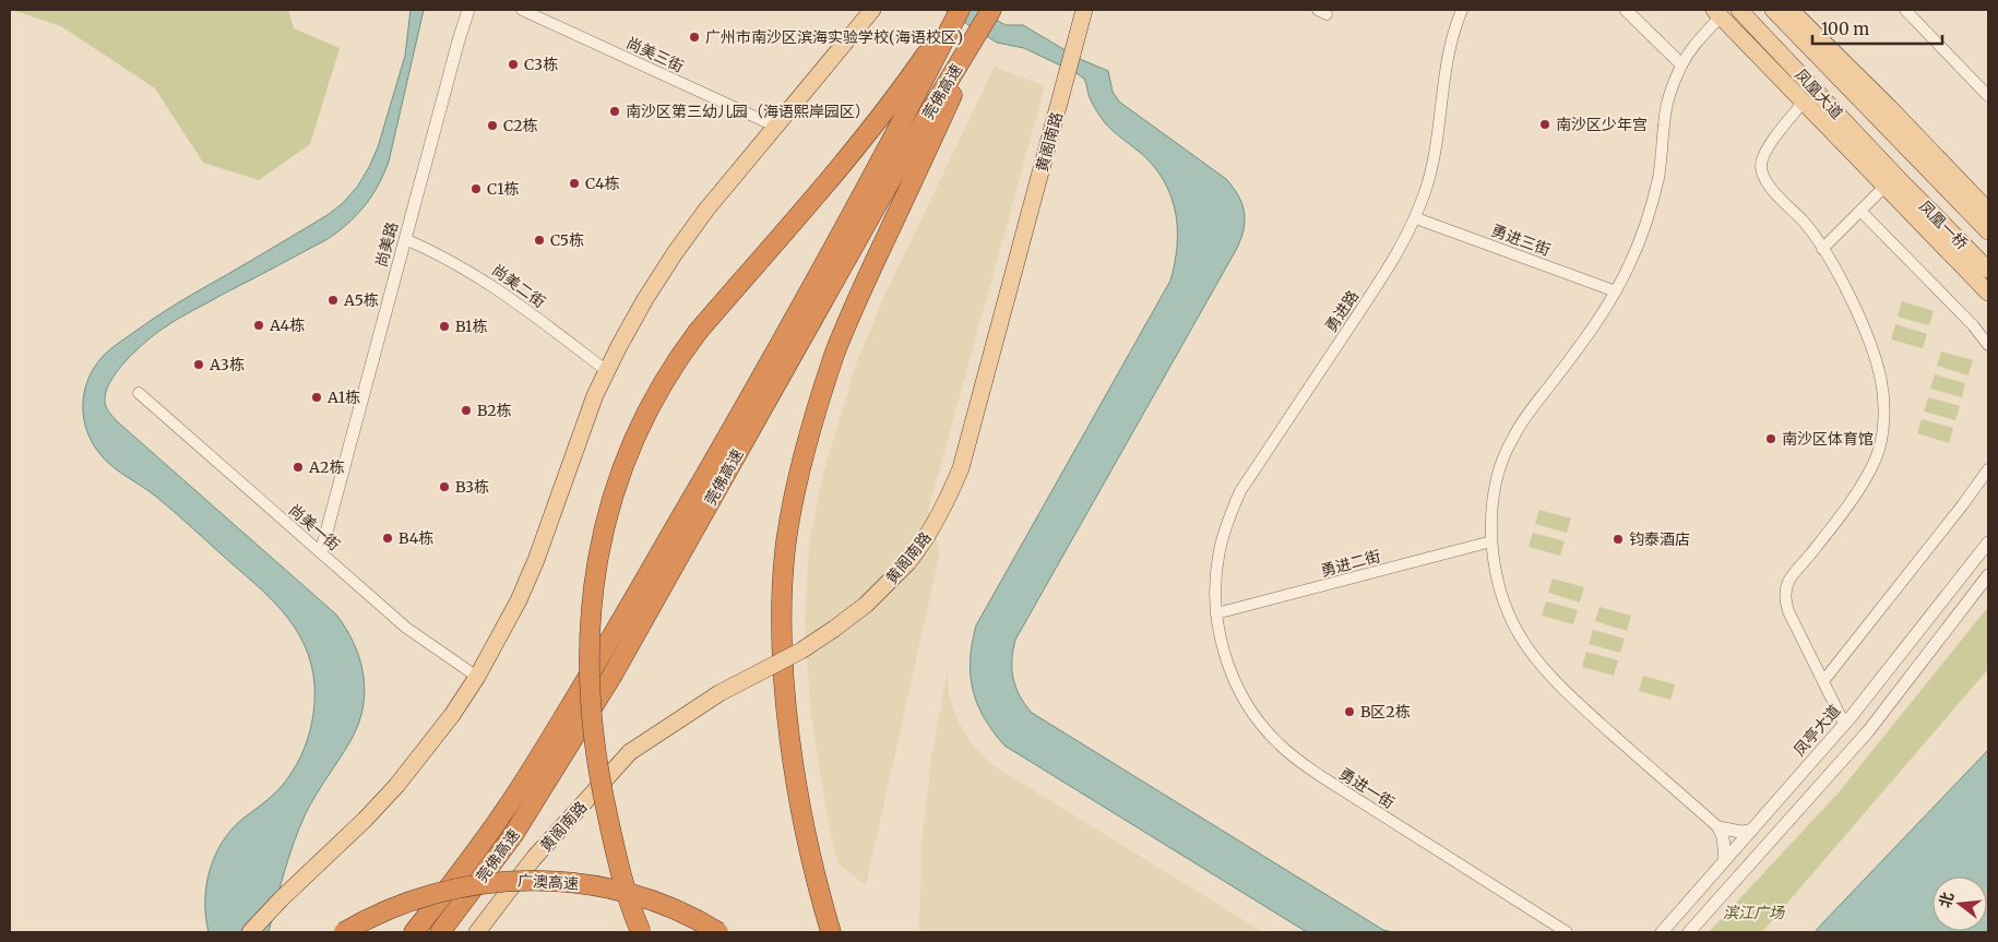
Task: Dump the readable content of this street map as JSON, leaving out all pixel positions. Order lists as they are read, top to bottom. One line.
{"streets":{"highway":["莞佛高速","广澳高速"],"main road":["凤凰大道","黄阁南路","凤凰一桥"],"street":["尚美三街","勇进三街","尚美路","尚美二街","勇进路","尚美一街","勇进二街","凤亭大道","勇进一街"]},"crossings":[["凤凰大道","凤凰一桥"],["勇进三街","勇进路"],["尚美路","尚美二街"],["尚美路","尚美一街"],["勇进路","勇进二街"],["勇进路","勇进一街"],["勇进二街","勇进一街"]],"parks":["滨江广场"],"places":["广州市南沙区滨海实验学校(海语校区)","C3栋","南沙区第三幼儿园（海语熙岸园区）","南沙区少年宫","C2栋","C4栋","C1栋","C5栋","A5栋","A4栋","B1栋","A3栋","A1栋","B2栋","南沙区体育馆","A2栋","B3栋","B4栋","钧泰酒店","B区2栋"],"scale_bar":"100 m","north":"left"}
